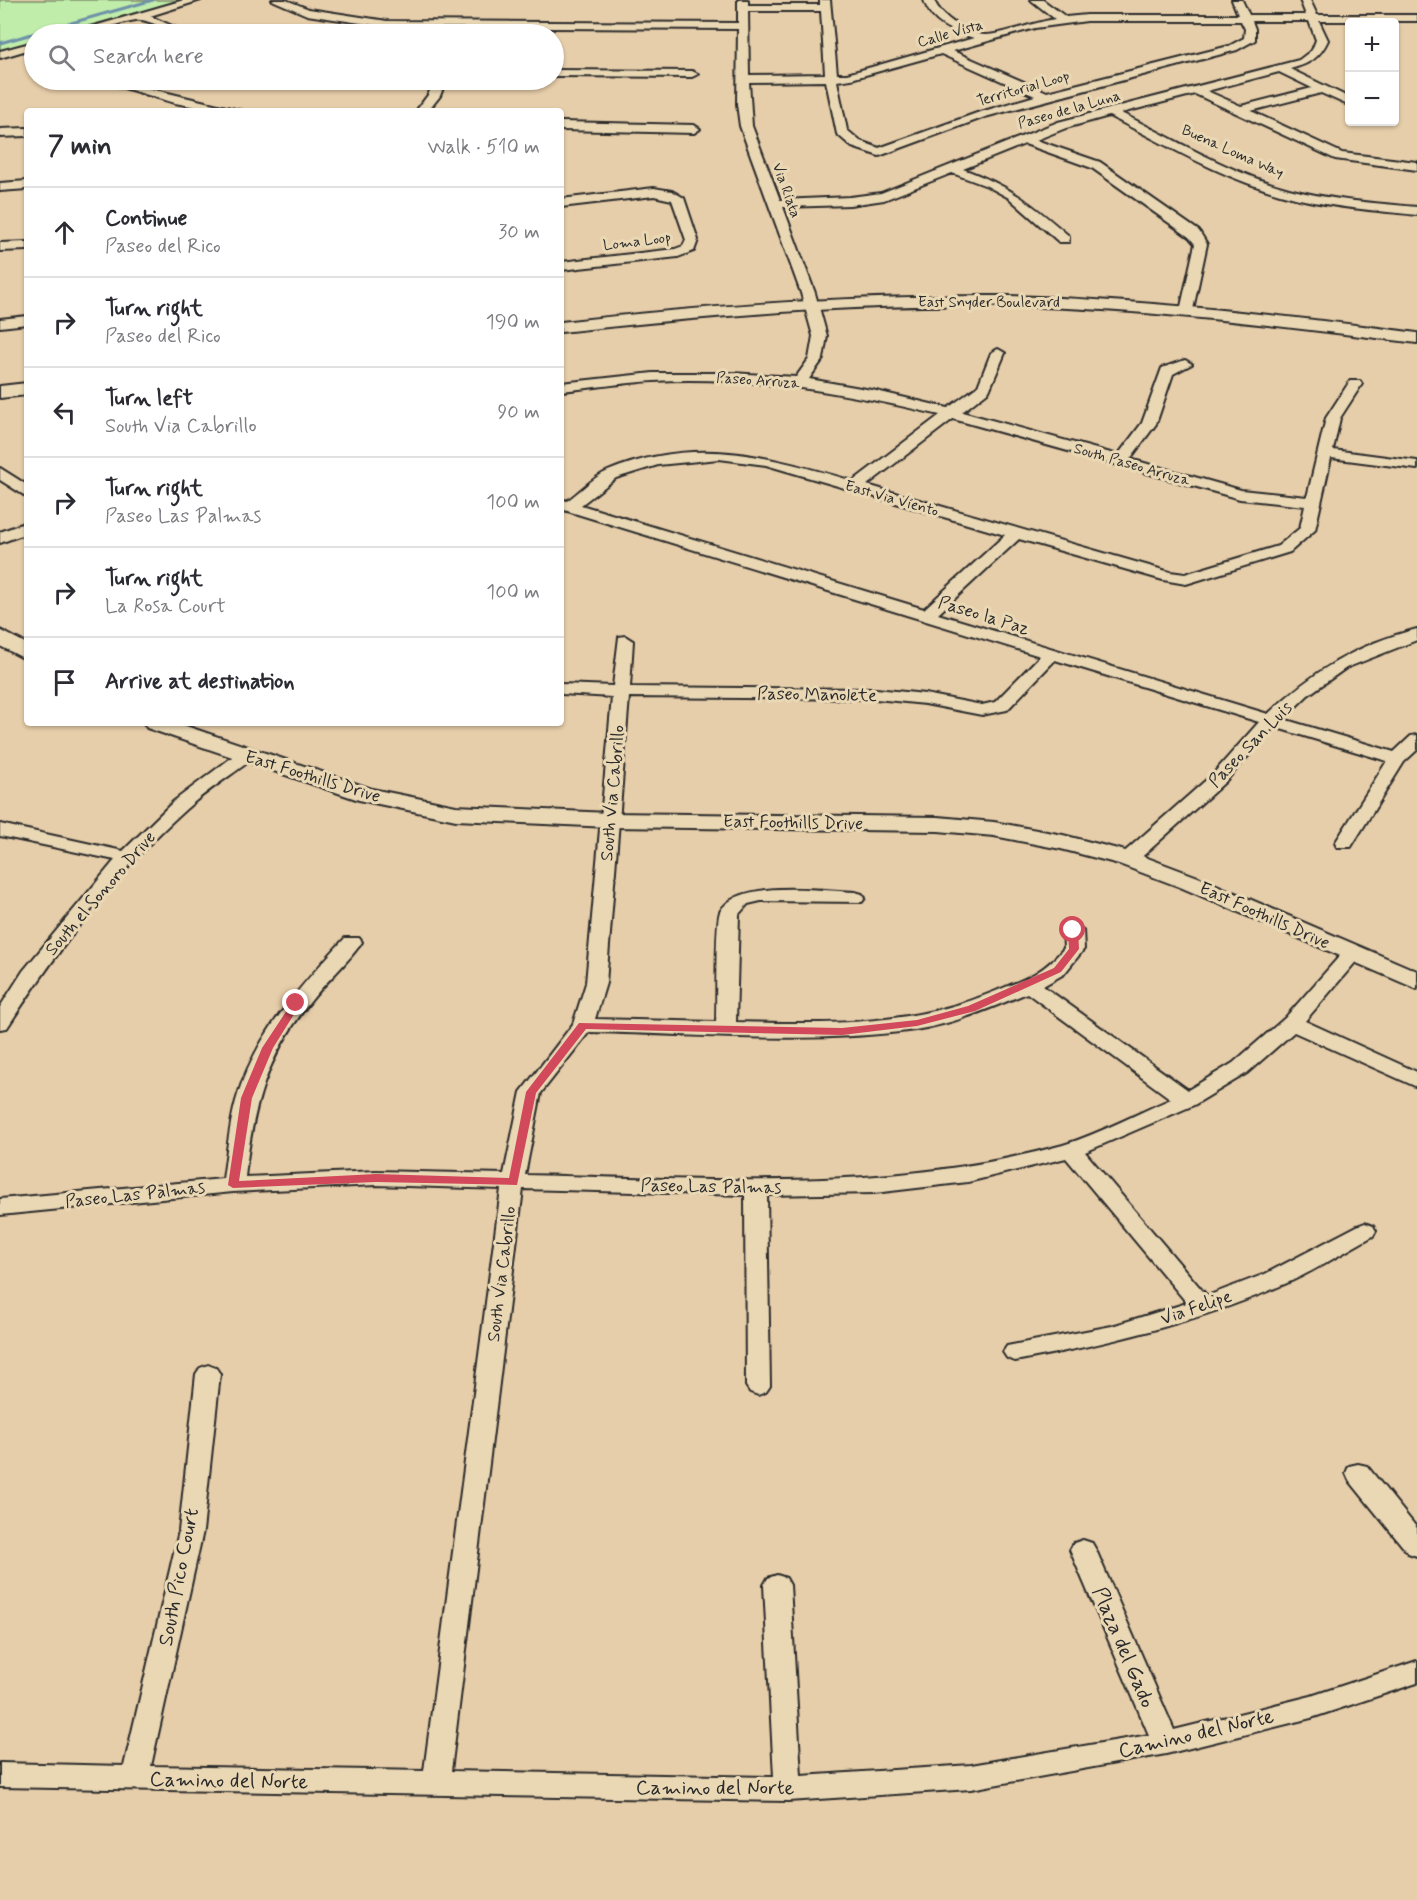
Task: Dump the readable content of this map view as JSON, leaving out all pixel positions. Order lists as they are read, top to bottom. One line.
{"streets":{"street":["Calle Vista","Territorial Loop","Paseo de la Luna","Buena Loma Way","Via Riata","Loma Loop","East Snyder Boulevard","Paseo Arruza","South Paseo Arruza","East Via Viento","Paseo la Paz","Paseo Manolete","Paseo San Luis","East Foothills Drive","South Via Cabrillo","South el Sonoro Drive","Paseo Las Palmas","Via Felipe","South Pico Court","Plaza del Gado","Camino del Norte"]},"crossings":[["Calle Vista","Territorial Loop"],["Calle Vista","Paseo de la Luna"],["Calle Vista","Via Riata"],["Paseo de la Luna","Buena Loma Way"],["Paseo de la Luna","Via Riata"],["Via Riata","East Snyder Boulevard"],["Via Riata","Paseo Arruza"],["Paseo Arruza","South Paseo Arruza"],["South Paseo Arruza","East Via Viento"],["East Via Viento","Paseo la Paz"],["Paseo la Paz","Paseo Manolete"],["Paseo la Paz","Paseo San Luis"],["Paseo Manolete","South Via Cabrillo"],["Paseo San Luis","East Foothills Drive"],["East Foothills Drive","South Via Cabrillo"],["East Foothills Drive","South el Sonoro Drive"],["East Foothills Drive","Paseo Las Palmas"],["South Via Cabrillo","Paseo Las Palmas"],["South Via Cabrillo","Camino del Norte"],["South Pico Court","Camino del Norte"],["Plaza del Gado","Camino del Norte"]],"page":{"map_buttons":["+","−"],"search":"Search here","heading":["7 min","Walk · 510 m"],"list":[["Continue","Paseo del Rico","30 m"],["Turn right","Paseo del Rico","190 m"],["Turn left","South Via Cabrillo","90 m"],["Turn right","Paseo Las Palmas","100 m"],["Turn right","La Rosa Court","100 m"],"Arrive at destination"]}}
